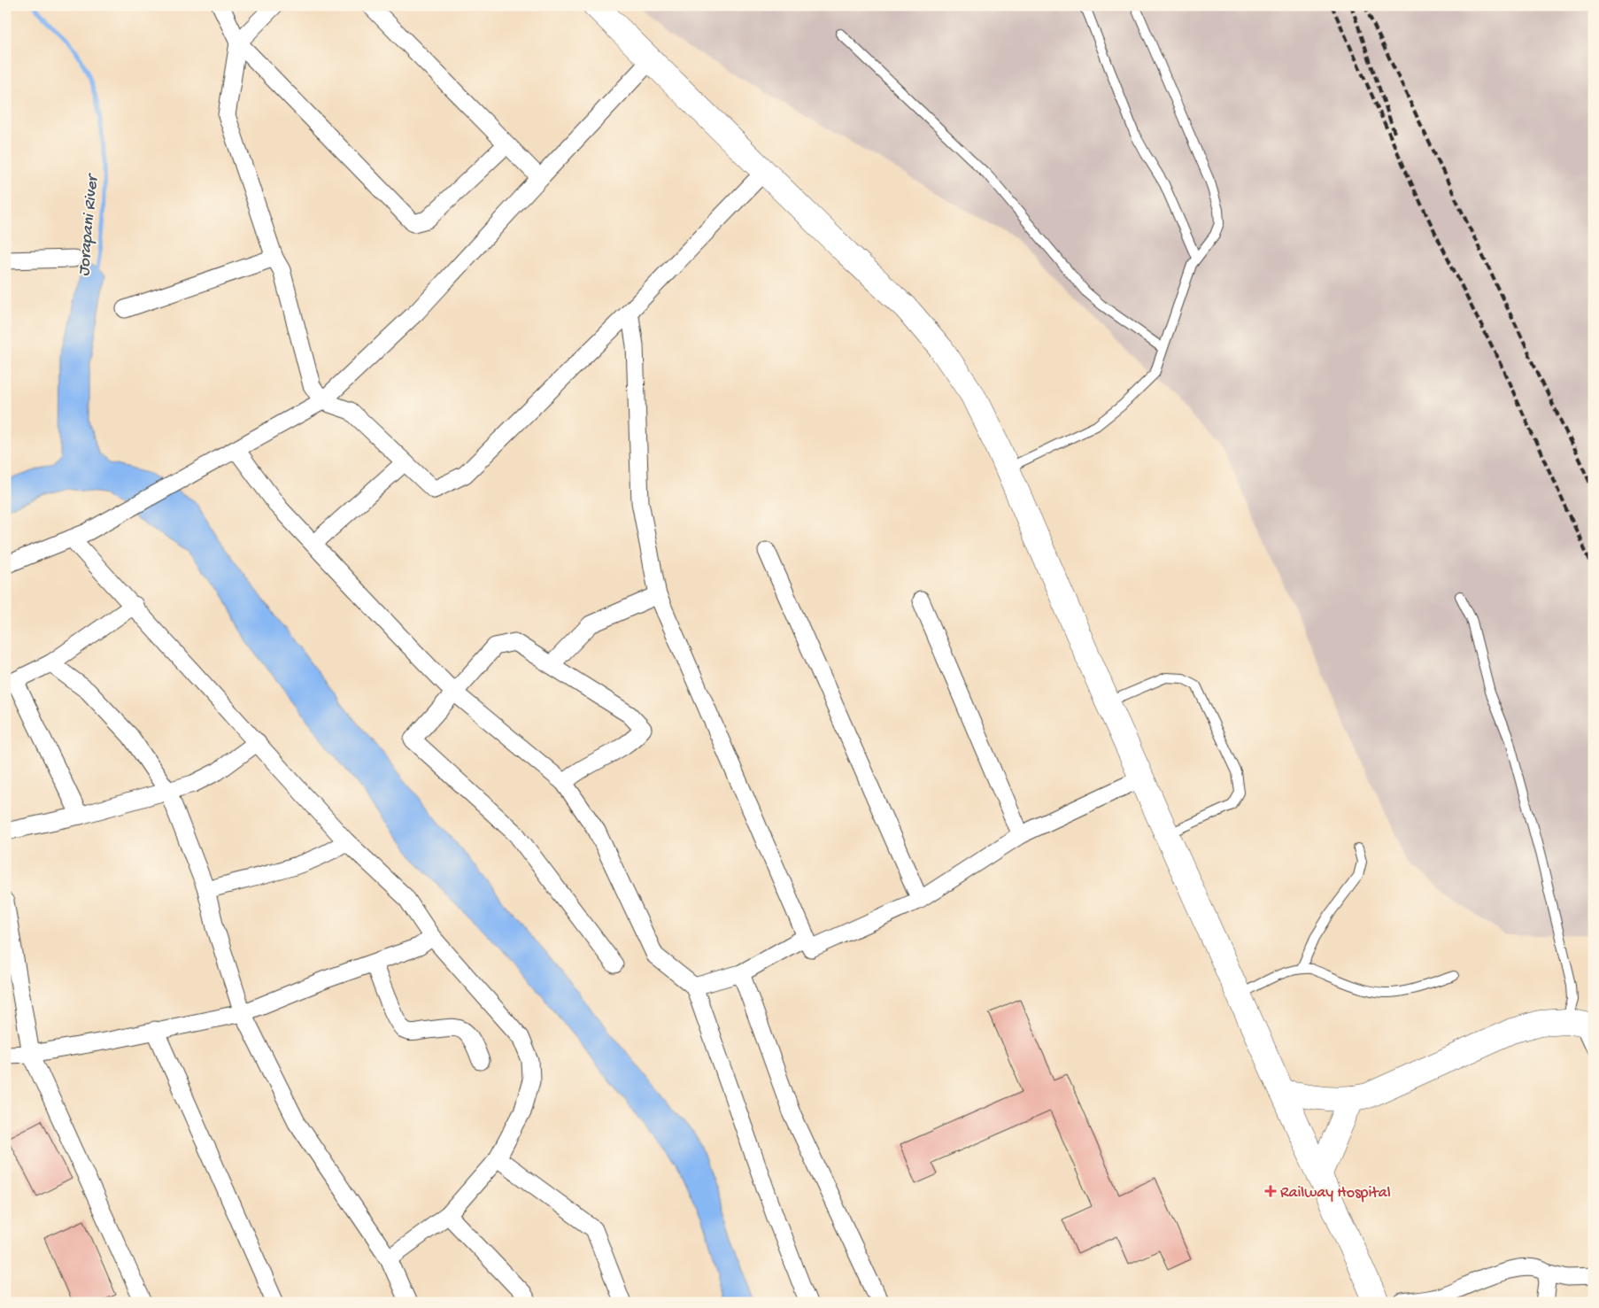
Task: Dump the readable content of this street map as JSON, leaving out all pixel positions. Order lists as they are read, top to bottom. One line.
{"water":["Jorapani River"],"places":{"health":["Railway Hospital"]}}
